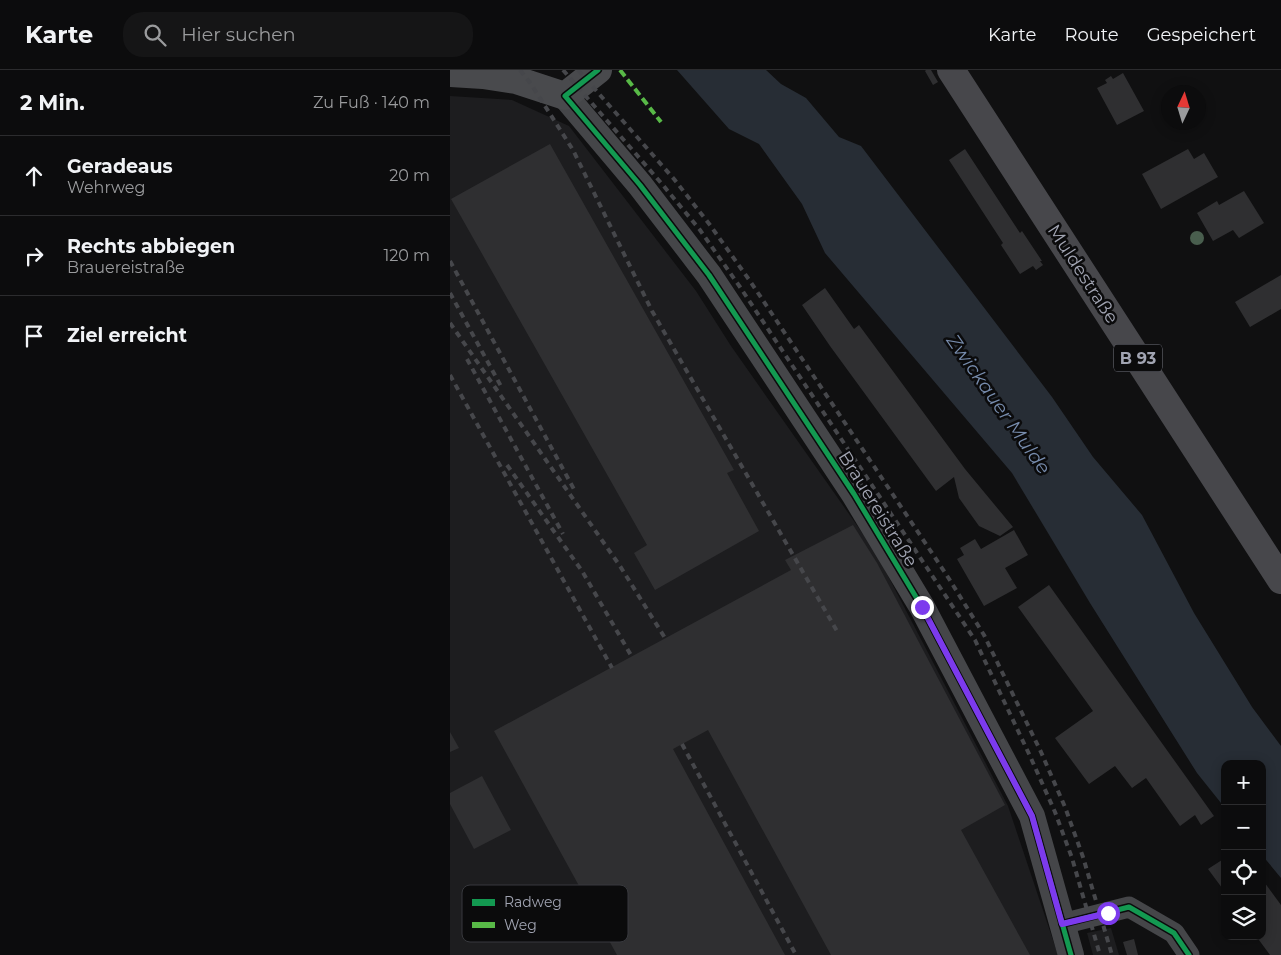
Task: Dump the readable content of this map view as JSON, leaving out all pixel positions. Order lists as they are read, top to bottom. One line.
{"streets":{"main road":["Muldestraße","B 93"],"street":["Brauereistraße"]},"water":["Zwickauer Mulde"],"legend":["Radweg","Weg"],"north":"top","page":{"header":"Karte","search":"Hier suchen","nav":["Karte","Route","Gespeichert"],"heading":["2 Min.","Zu Fuß · 140 m"],"list":[["Geradeaus","Wehrweg","20 m"],["Rechts abbiegen","Brauereistraße","120 m"],"Ziel erreicht"],"map_buttons":["+","−"]}}
